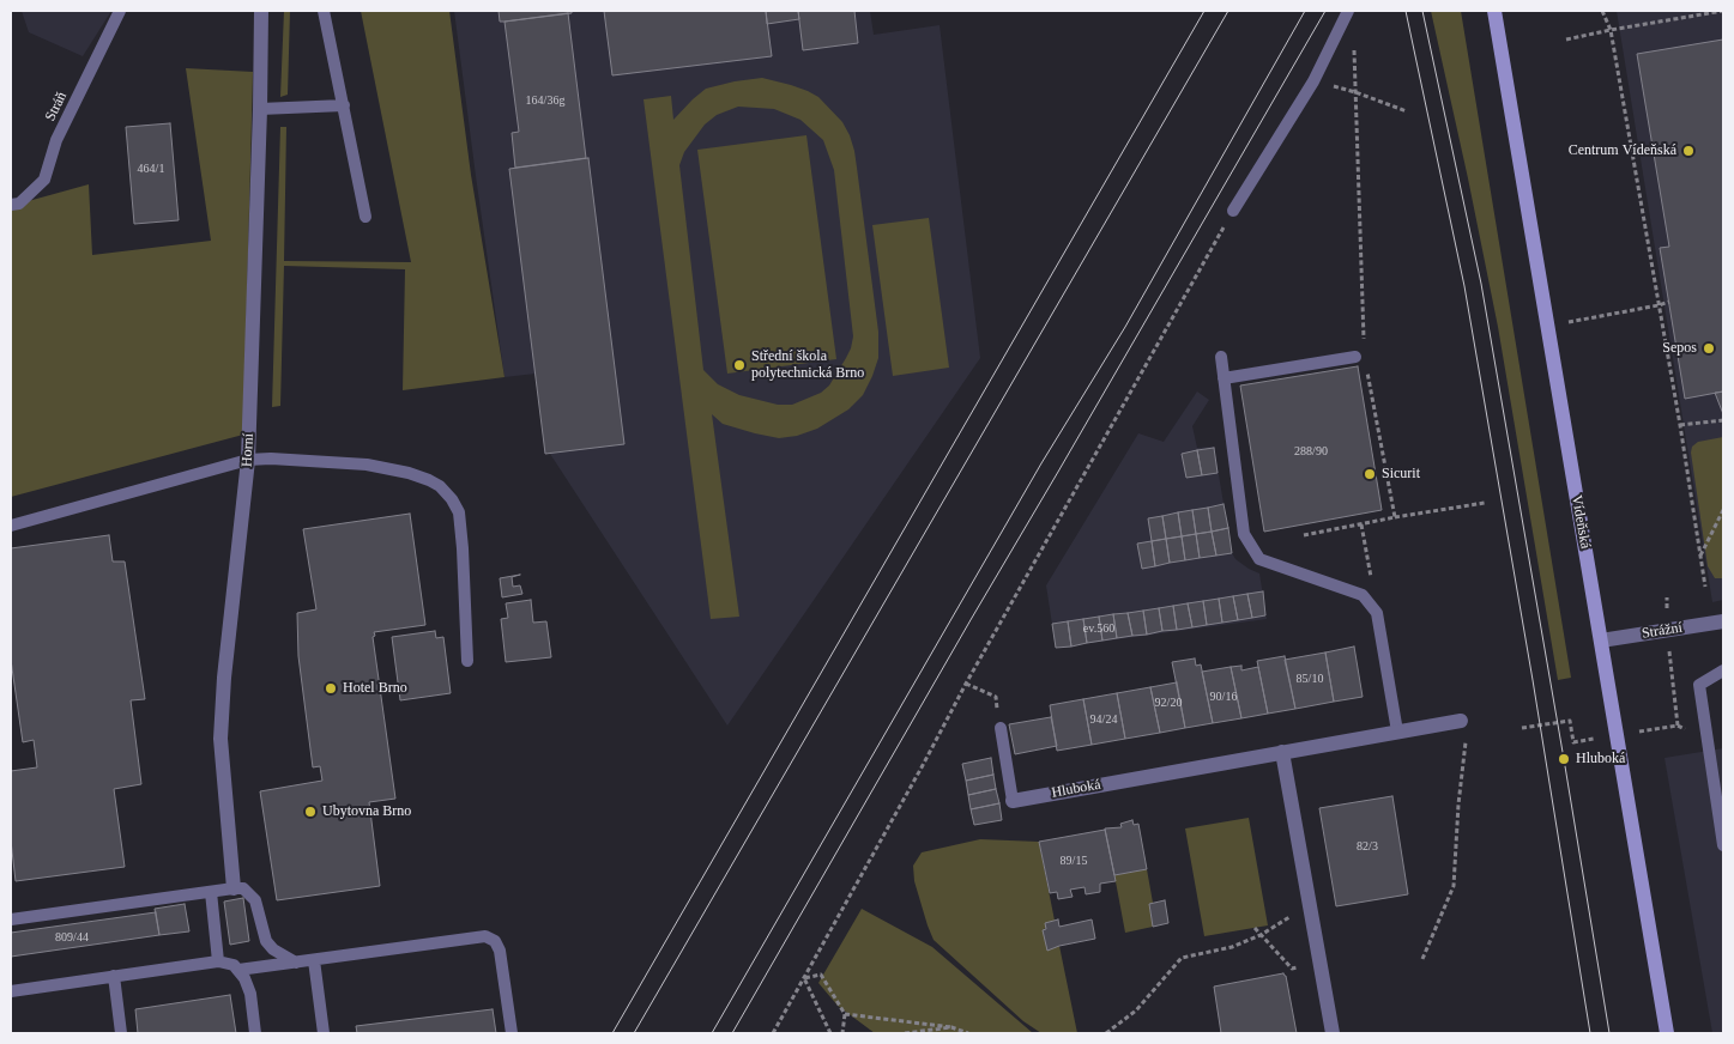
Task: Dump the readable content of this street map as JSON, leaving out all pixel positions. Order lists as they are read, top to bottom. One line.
{"streets":{"main road":["Vídeňská"],"street":["Horní","Strážní","Hluboká"],"lane":["Stráň"]},"crossings":[["Vídeňská","Strážní"]],"places":["Centrum Vídeňská","Sepos","Střední škola polytechnická Brno","Sicurit","Hotel Brno","Hluboká","Ubytovna Brno"],"house_numbers":["164/36g","464/1","288/90","ev.560","85/10","90/16","92/20","94/24","82/3","89/15","809/44"]}
